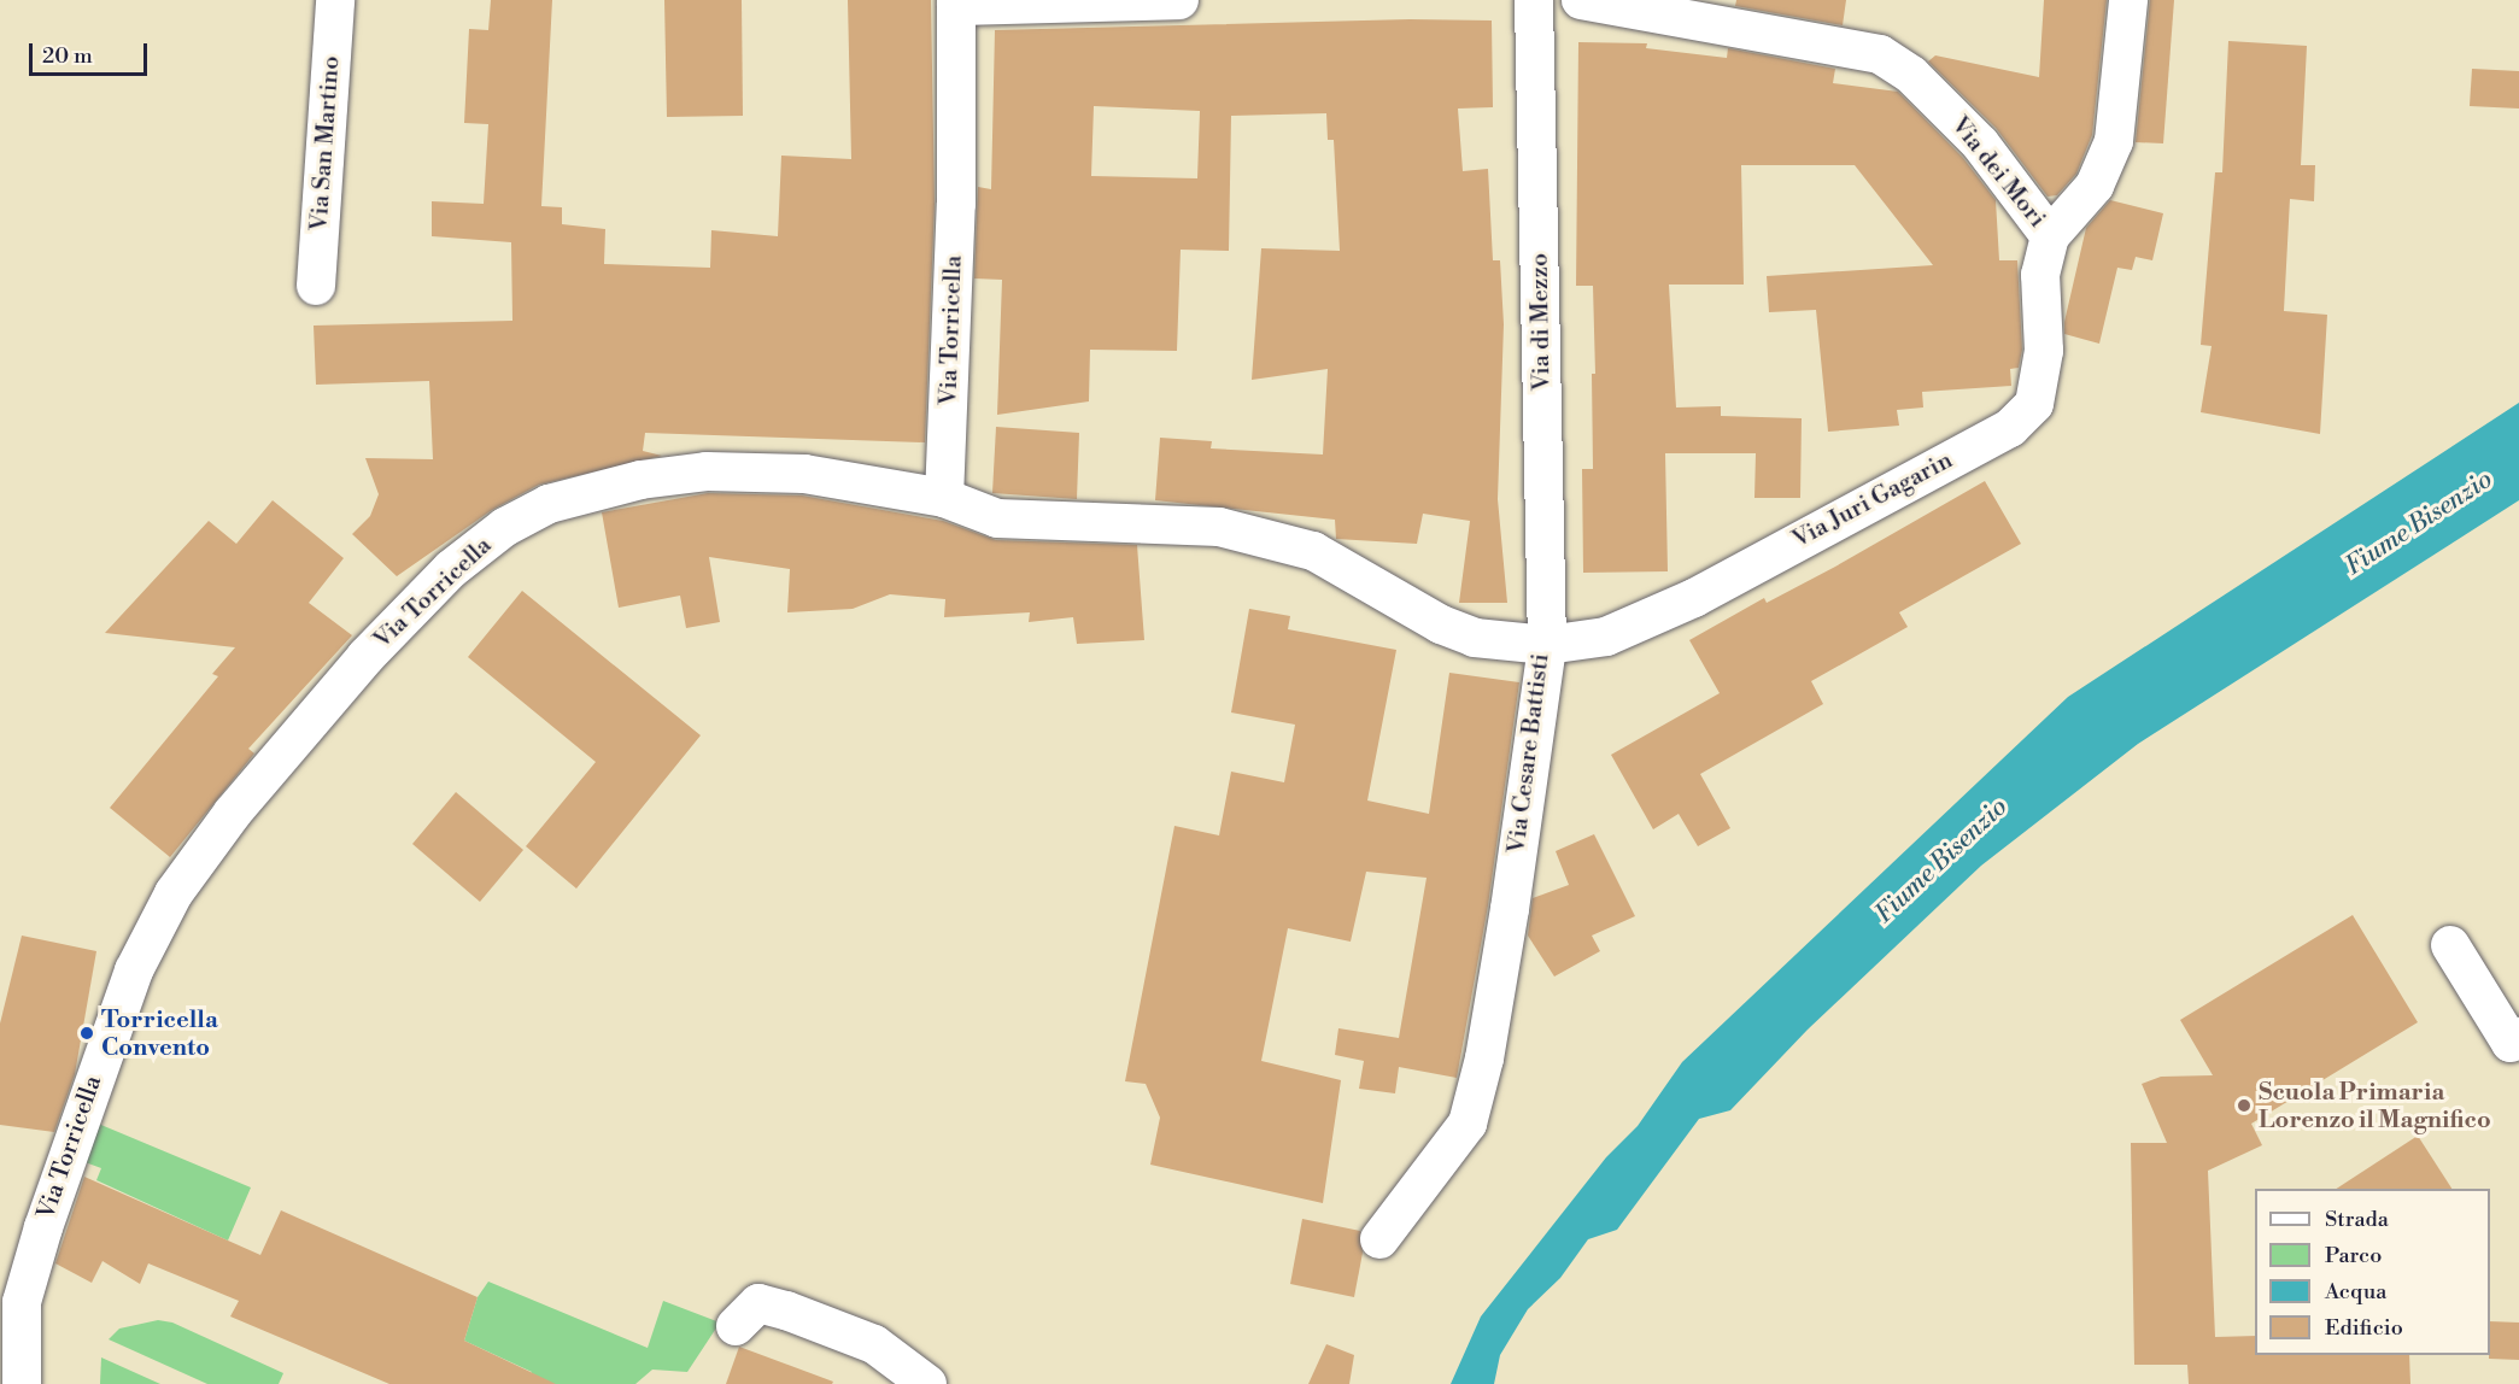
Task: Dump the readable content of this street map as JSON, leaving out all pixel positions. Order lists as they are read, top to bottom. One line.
{"streets":{"street":["Via San Martino","Via dei Mori","Via di Mezzo","Via Torricella","Via Juri Gagarin","Via Cesare Battisti"]},"crossings":[["Via dei Mori","Via Juri Gagarin"],["Via di Mezzo","Via Juri Gagarin"],["Via di Mezzo","Via Cesare Battisti"],["Via Torricella","Via Cesare Battisti"],["Via Juri Gagarin","Via Cesare Battisti"]],"water":["Fiume Bisenzio"],"places":["Torricella Convento","Scuola Primaria Lorenzo il Magnifico"],"legend":["Strada","Parco","Acqua","Edificio"],"scale_bar":"20 m"}
